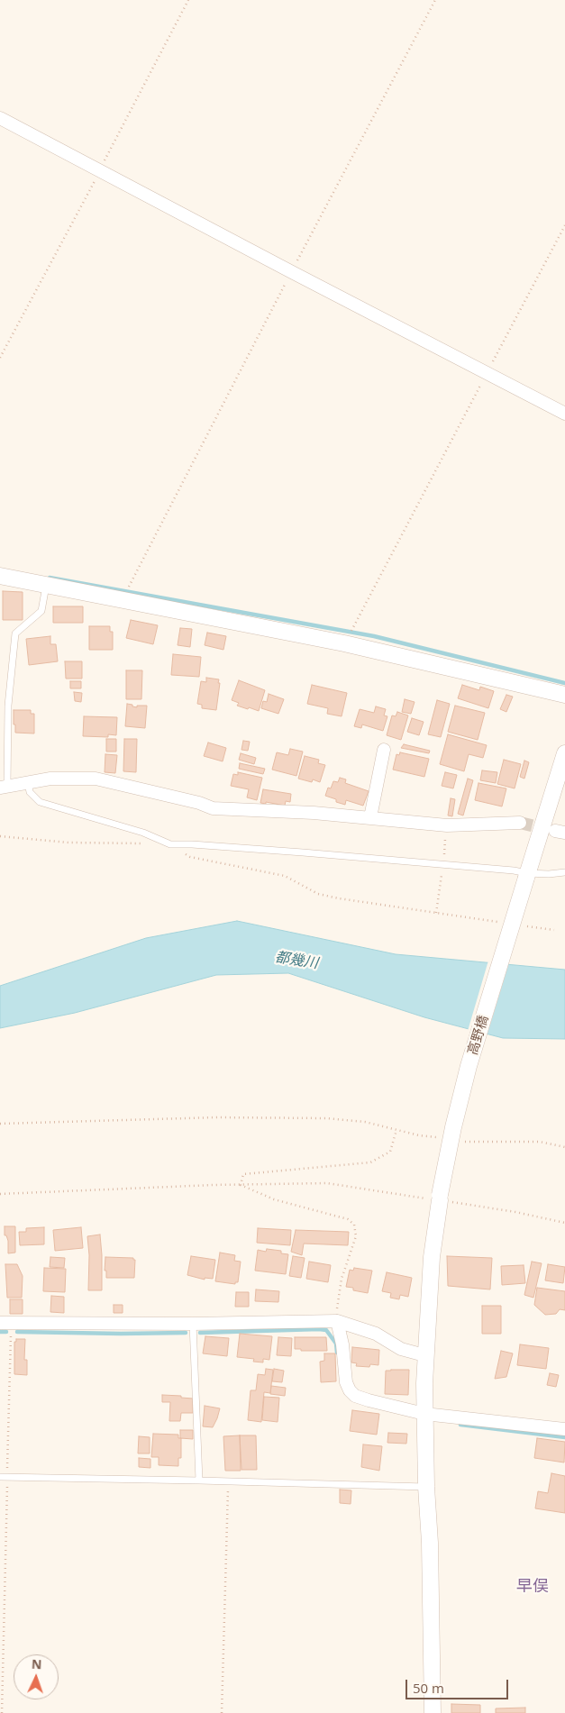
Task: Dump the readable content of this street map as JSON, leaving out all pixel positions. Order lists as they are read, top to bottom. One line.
{"streets":{"street":["高野橋"]},"districts":["早俣"],"water":["都幾川"],"scale_bar":"50 m","north":"top"}
